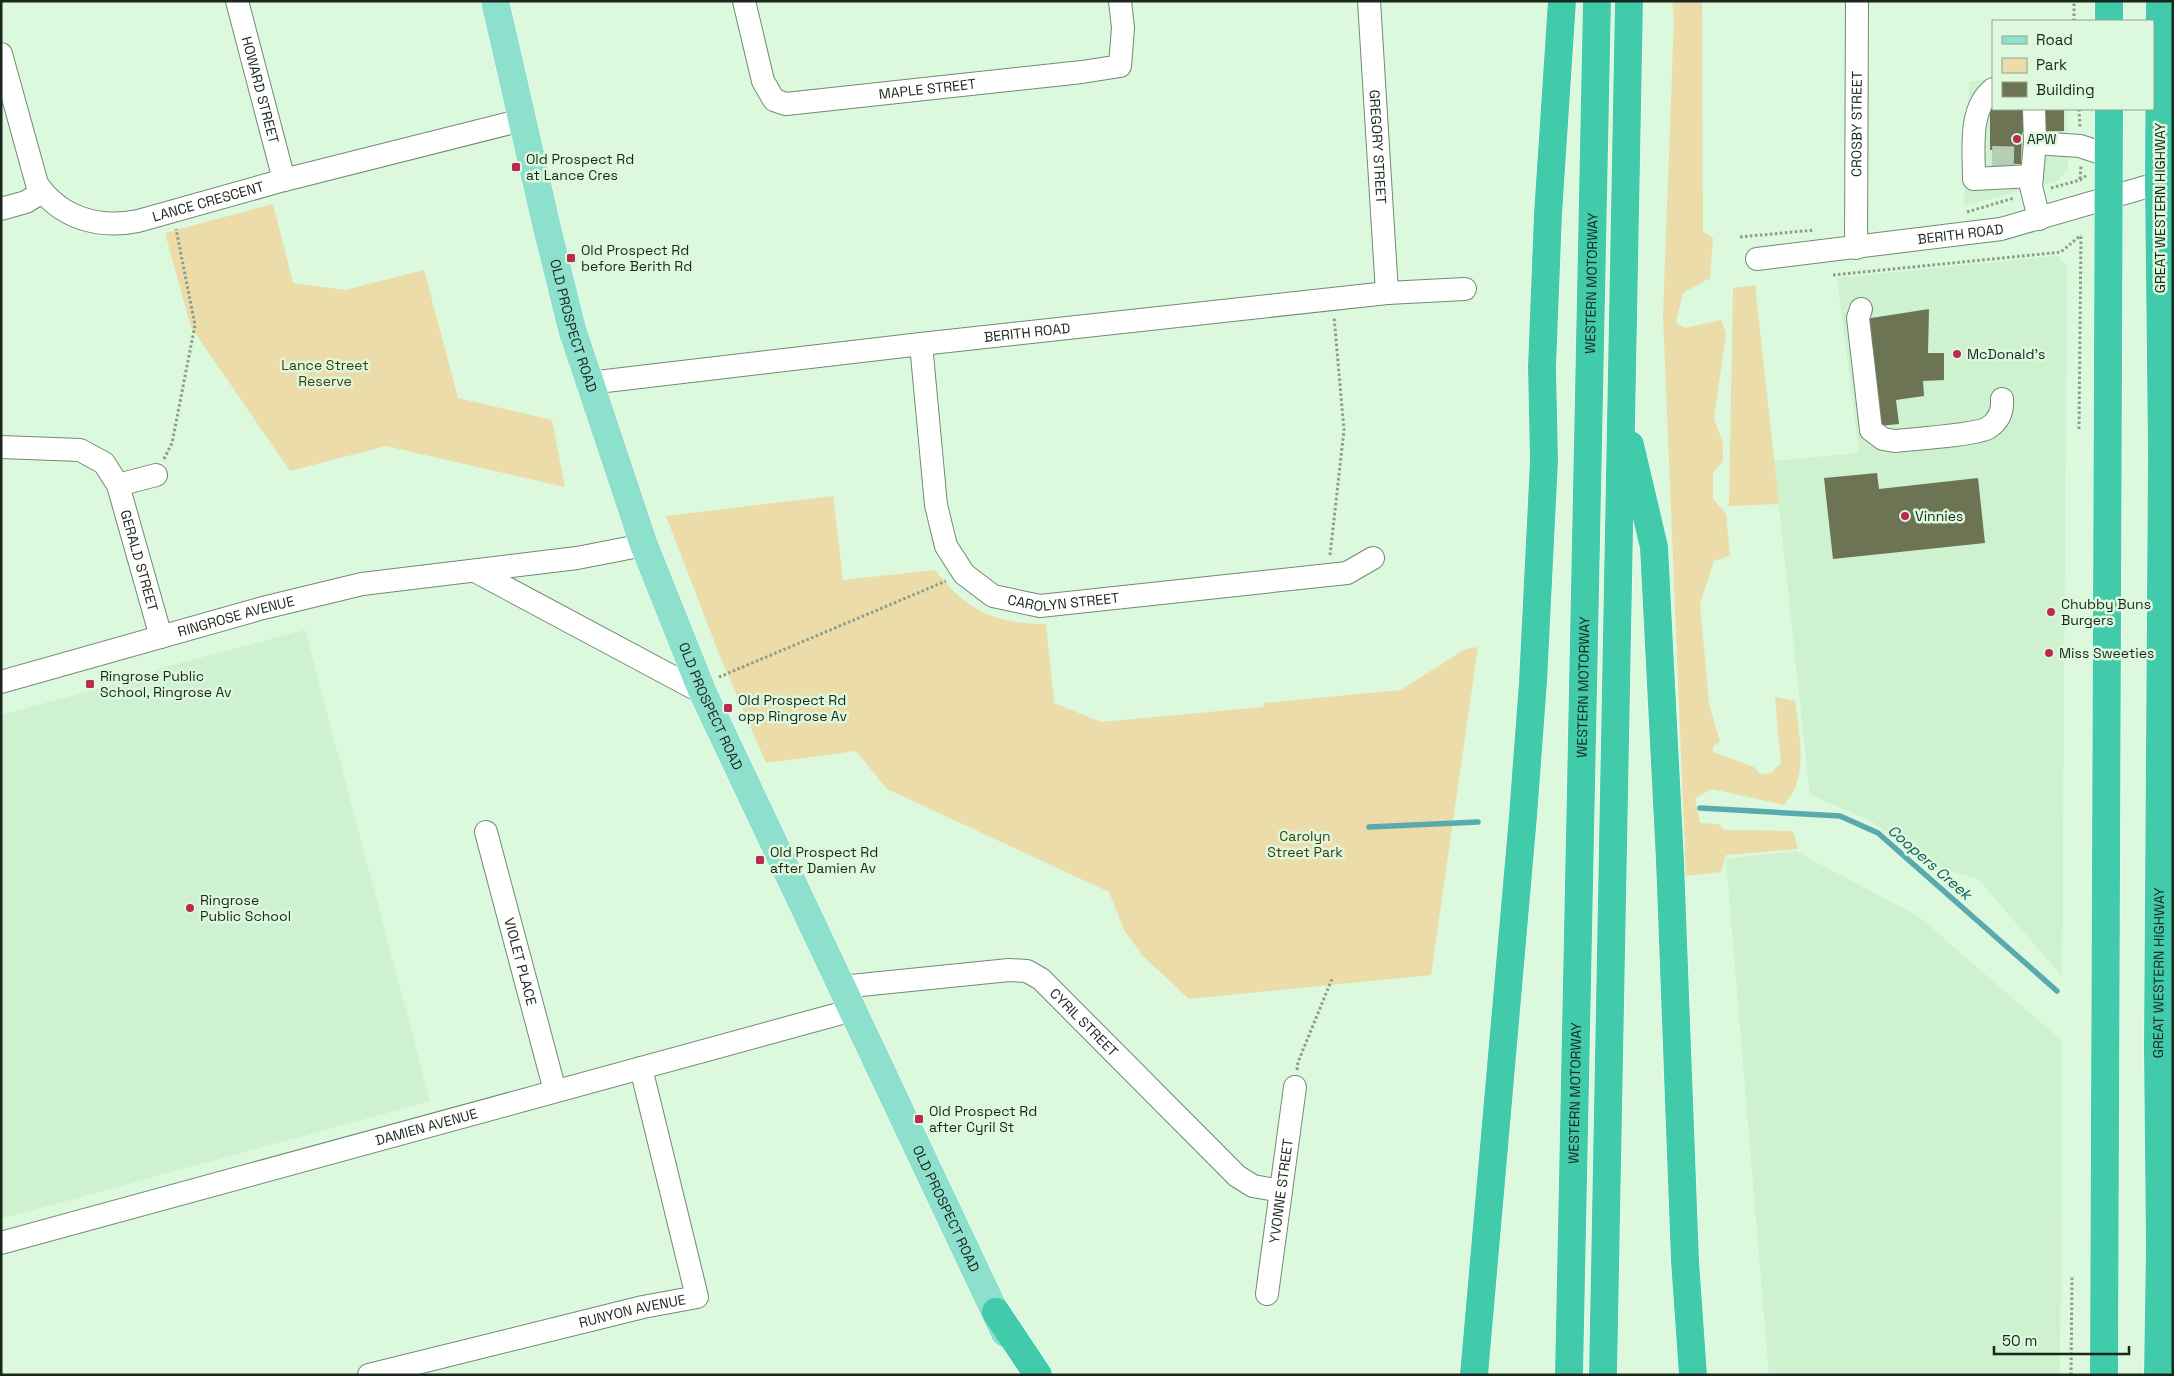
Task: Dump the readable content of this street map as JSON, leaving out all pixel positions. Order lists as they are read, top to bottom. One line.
{"streets":{"highway":["GREAT WESTERN HIGHWAY","WESTERN MOTORWAY"],"main road":["OLD PROSPECT ROAD"],"street":["MAPLE STREET","HOWARD STREET","CROSBY STREET","GREGORY STREET","LANCE CRESCENT","BERITH ROAD","GERALD STREET","CAROLYN STREET","RINGROSE AVENUE","VIOLET PLACE","CYRIL STREET","DAMIEN AVENUE","YVONNE STREET","RUNYON AVENUE"]},"crossings":[["HOWARD STREET","LANCE CRESCENT"],["CROSBY STREET","BERITH ROAD"],["GREGORY STREET","BERITH ROAD"],["LANCE CRESCENT","OLD PROSPECT ROAD"],["GREAT WESTERN HIGHWAY","BERITH ROAD"],["BERITH ROAD","OLD PROSPECT ROAD"],["BERITH ROAD","CAROLYN STREET"],["OLD PROSPECT ROAD","RINGROSE AVENUE"],["OLD PROSPECT ROAD","CYRIL STREET"],["OLD PROSPECT ROAD","DAMIEN AVENUE"],["GERALD STREET","RINGROSE AVENUE"],["VIOLET PLACE","DAMIEN AVENUE"],["CYRIL STREET","DAMIEN AVENUE"],["CYRIL STREET","YVONNE STREET"],["DAMIEN AVENUE","RUNYON AVENUE"]],"water":["Coopers Creek"],"parks":["Lance Street Reserve","Carolyn Street Park"],"places":{"other":["APW","McDonald's","Vinnies","Chubby Buns Burgers","Miss Sweeties","Ringrose Public School"],"transit":["Old Prospect Rd at Lance Cres","Old Prospect Rd before Berith Rd","Ringrose Public School, Ringrose Av","Old Prospect Rd opp Ringrose Av","Old Prospect Rd after Damien Av","Old Prospect Rd after Cyril St"]},"legend":["Road","Park","Building"],"scale_bar":"50 m"}
